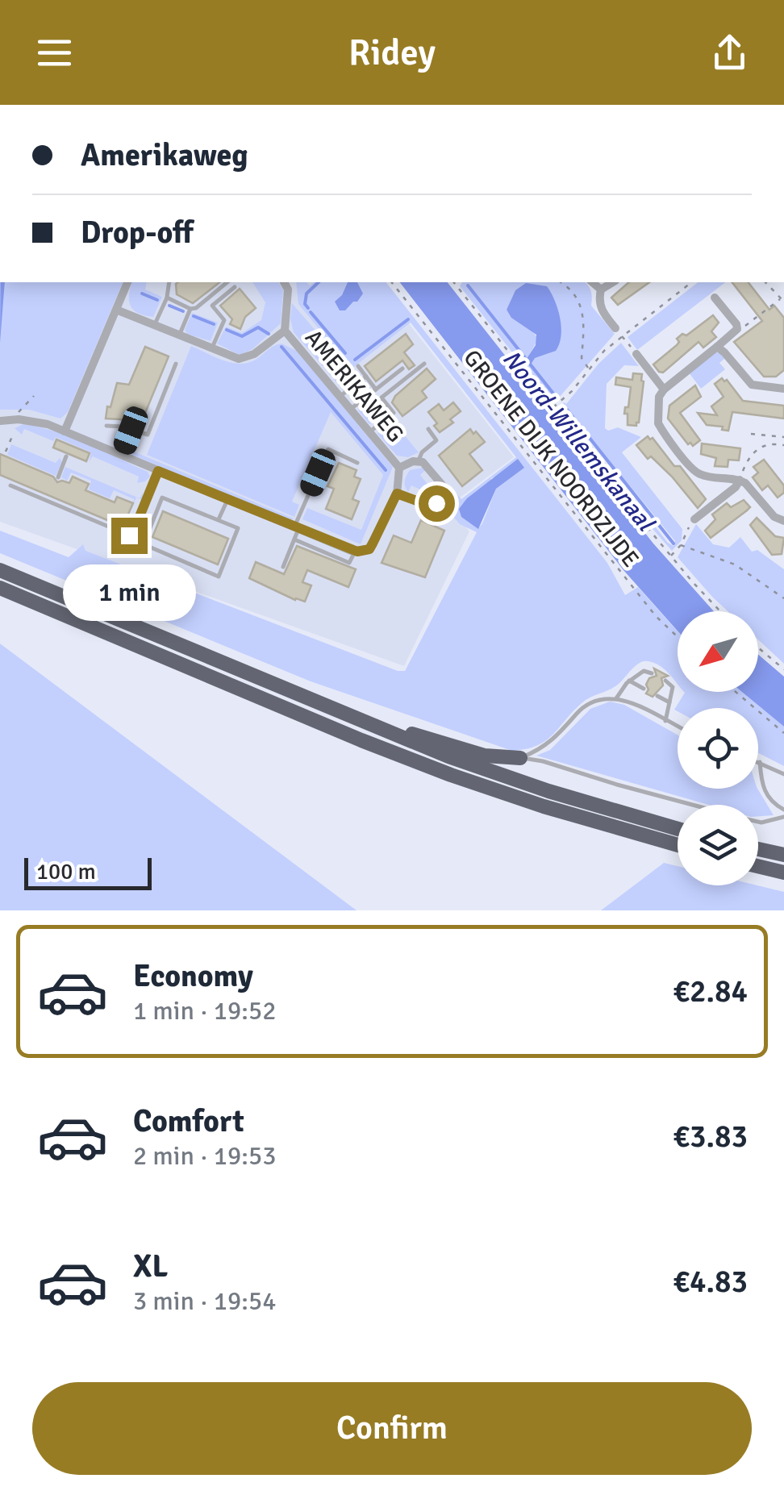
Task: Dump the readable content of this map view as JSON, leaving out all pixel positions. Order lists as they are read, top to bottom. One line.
{"streets":{"street":["AMERIKAWEG"],"path":["GROENE DIJK NOORDZIJDE"]},"water":["Noord-Willemskanaal"],"scale_bar":"100 m","north":"bottom left","page":{"header":"Ridey","banner":["Amerikaweg","Drop-off"],"bubble":"1 min","scale":"100 m","list":[{"name":"Economy","note":"1 min · 19:52","value":"€2.84"},{"name":"Comfort","note":"2 min · 19:53","value":"€3.83"},{"name":"XL","note":"3 min · 19:54","value":"€4.83"}],"buttons":"Confirm"}}
